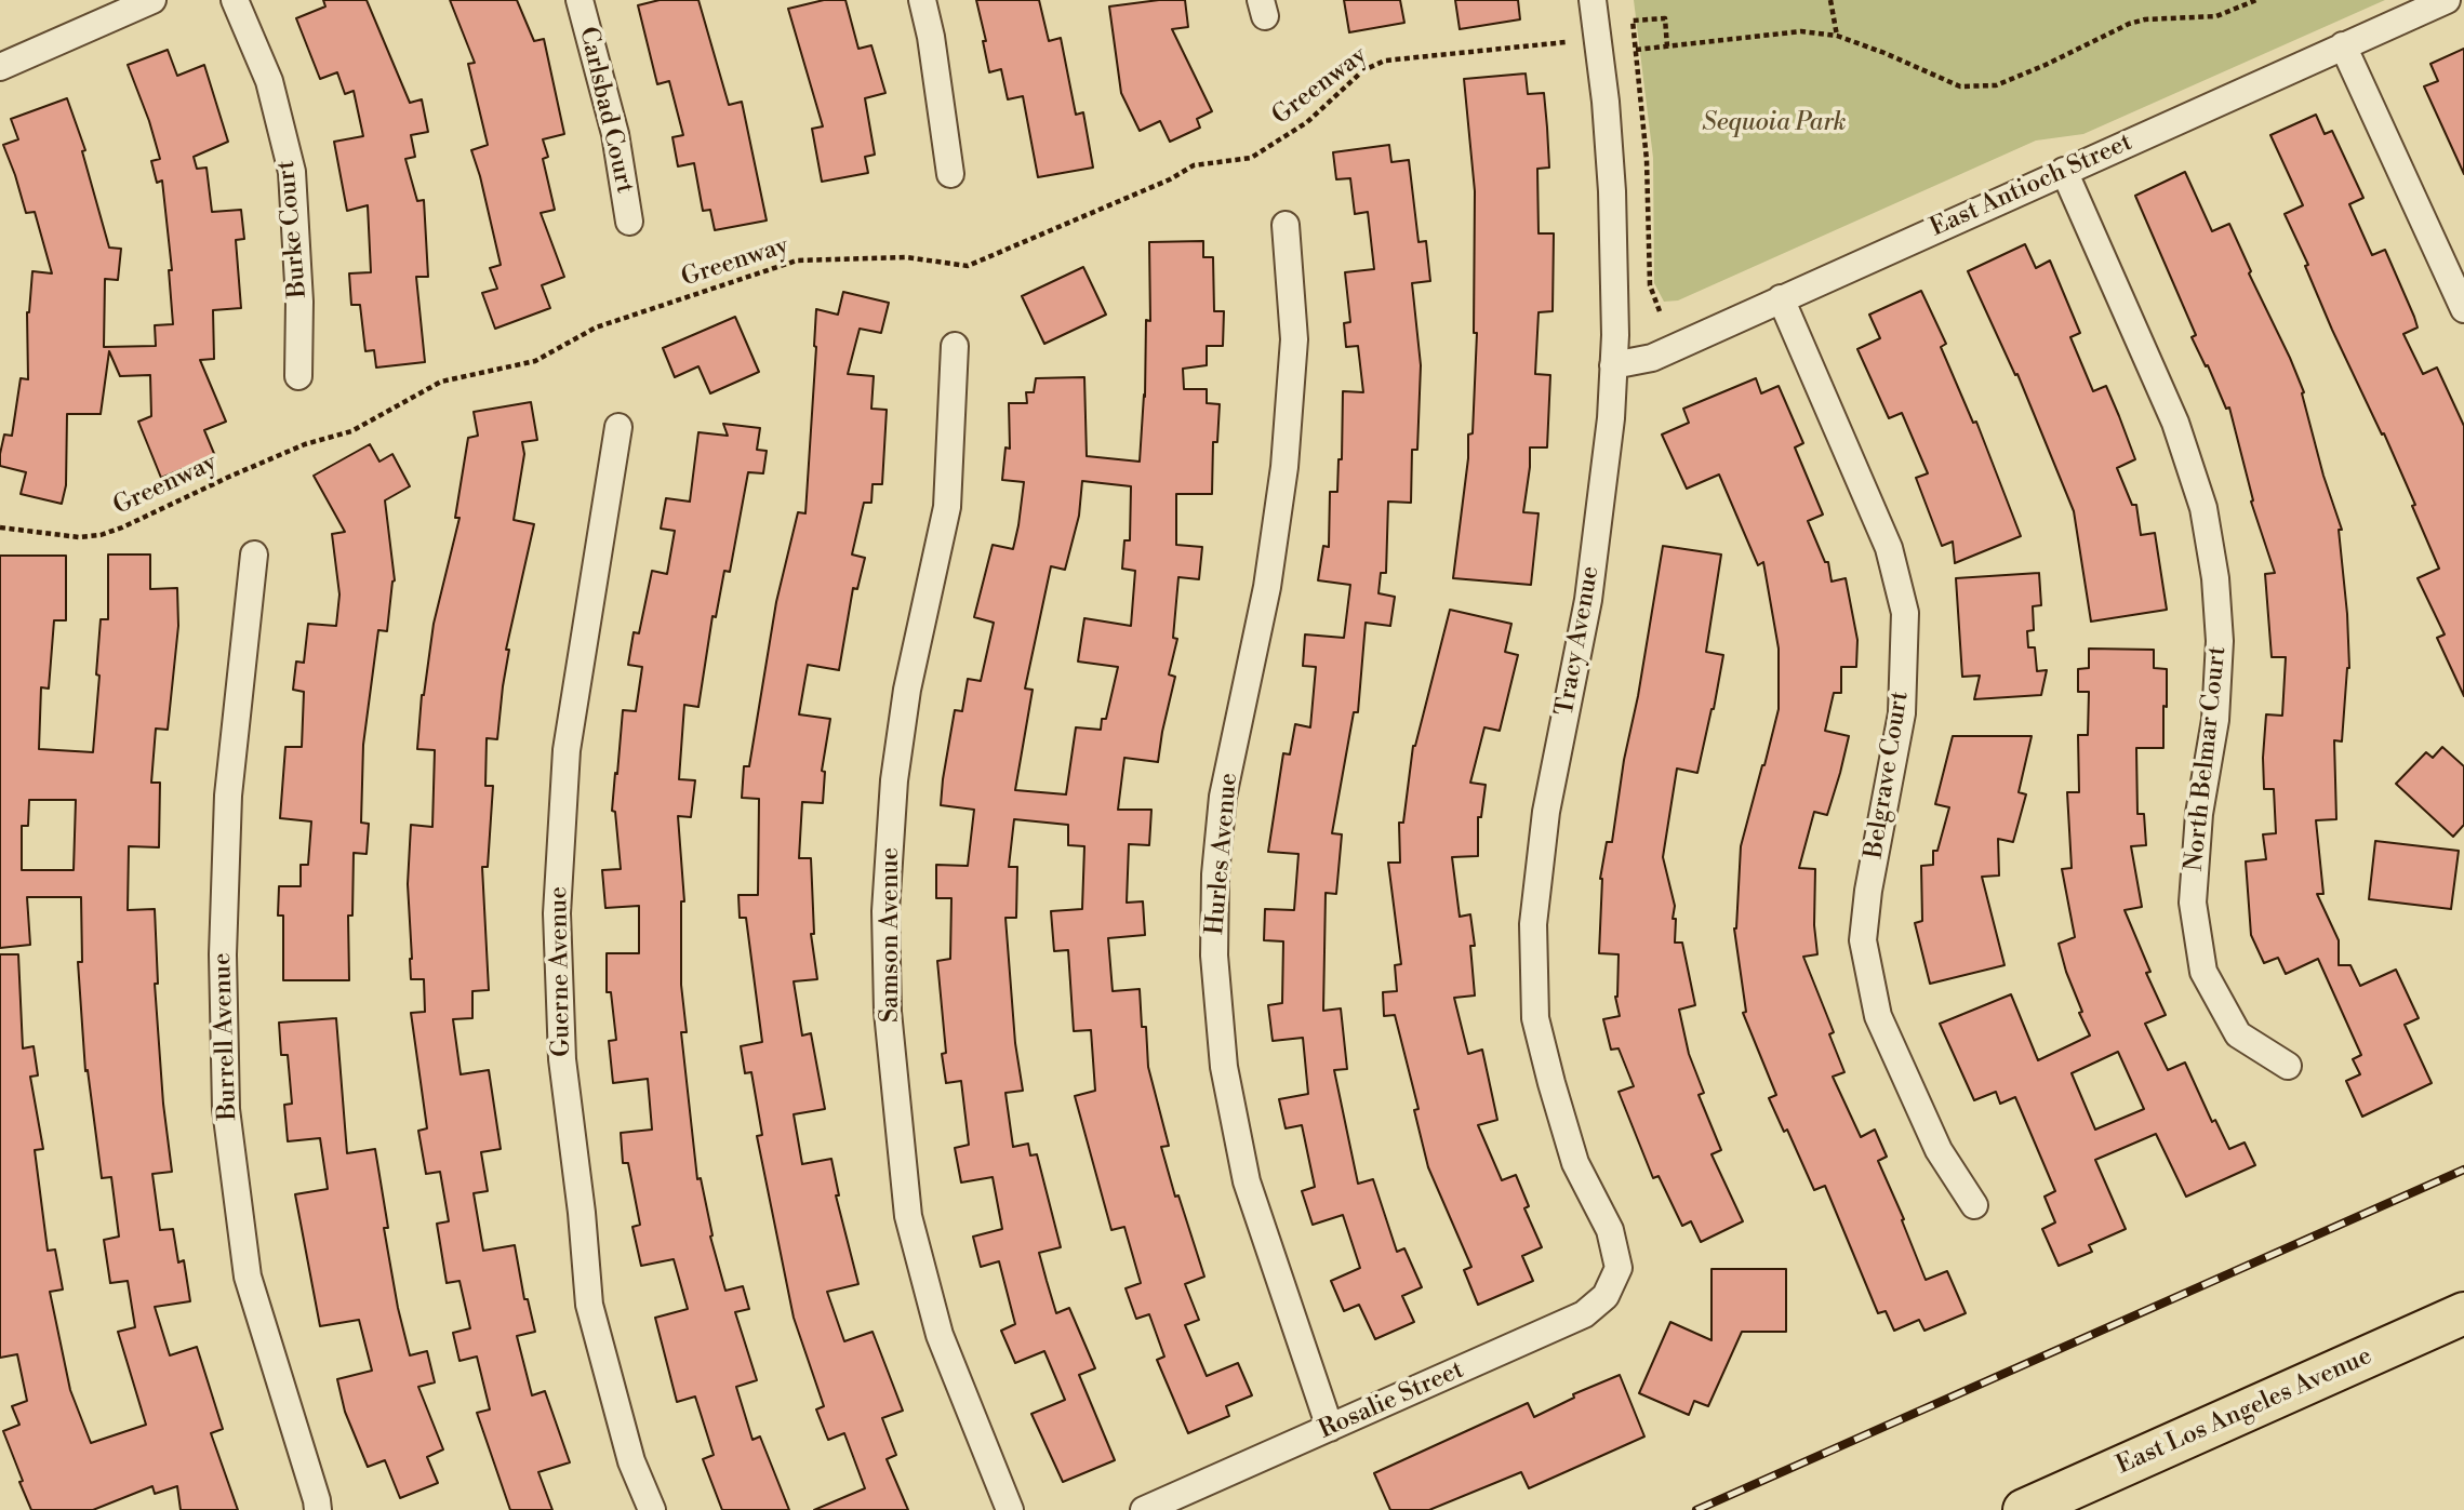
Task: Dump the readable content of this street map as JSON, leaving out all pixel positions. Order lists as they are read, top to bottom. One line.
{"streets":{"main road":["East Los Angeles Avenue"],"street":["Carlsbad Court","East Antioch Street","Burke Court","Tracy Avenue","North Belmar Court","Belgrave Court","Hurles Avenue","Samson Avenue","Guerne Avenue","Burrell Avenue","Rosalie Street"],"path":["Greenway"]},"crossings":[["East Antioch Street","Tracy Avenue"],["East Antioch Street","North Belmar Court"],["East Antioch Street","Belgrave Court"],["Tracy Avenue","Rosalie Street"],["Hurles Avenue","Rosalie Street"]],"parks":["Sequoia Park"]}
